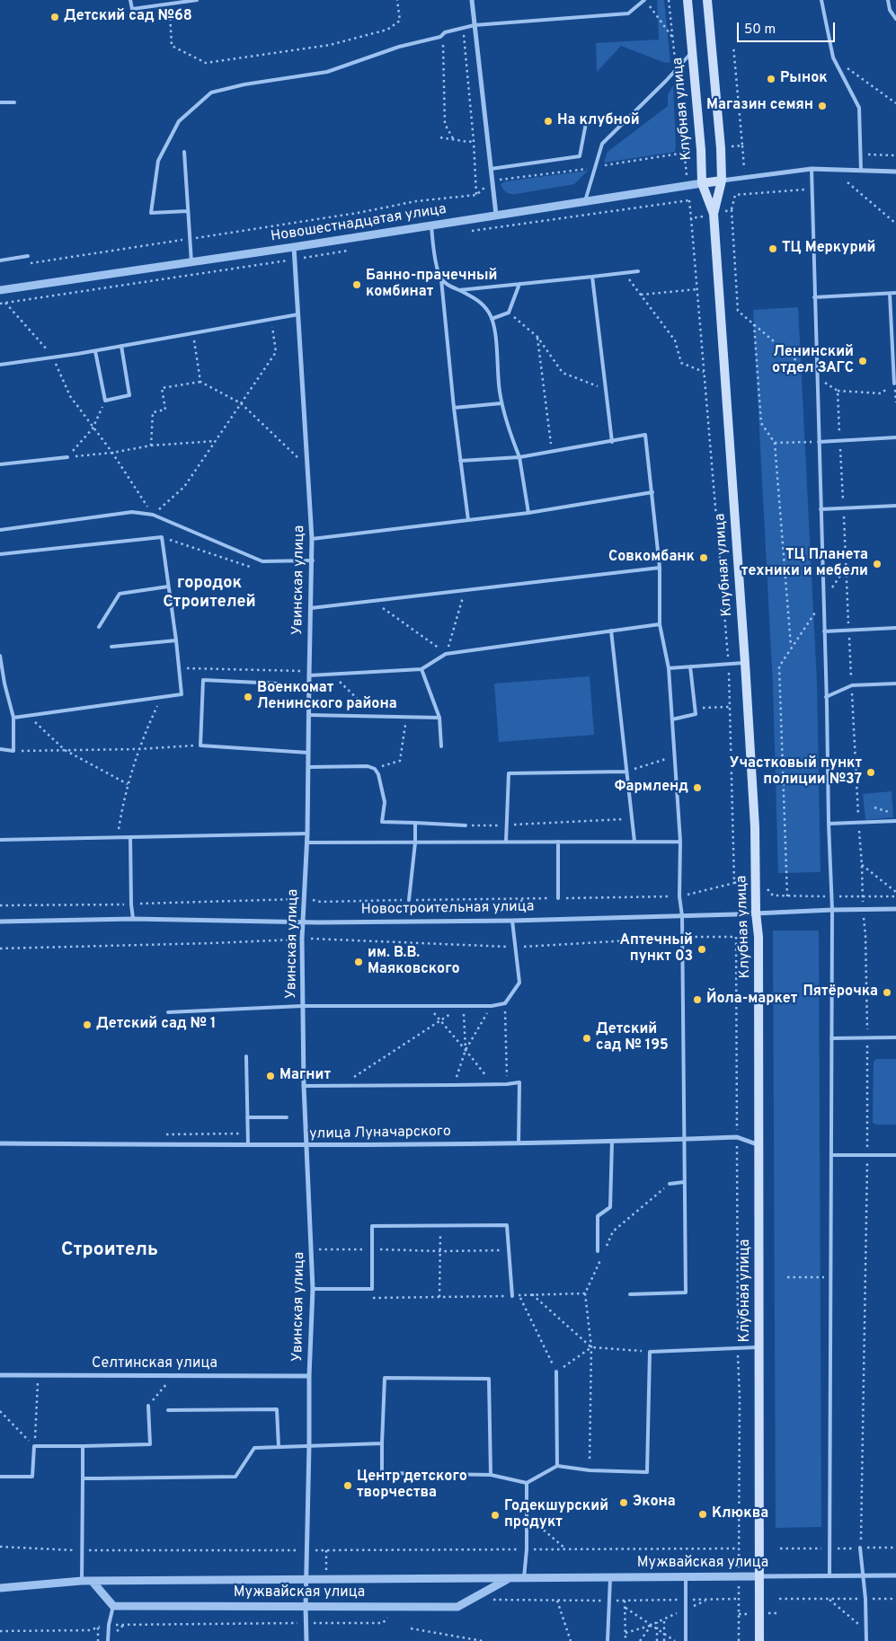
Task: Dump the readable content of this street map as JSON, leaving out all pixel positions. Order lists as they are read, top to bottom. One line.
{"streets":{"main road":["Клубная улица","Новошестнадцатая улица"],"street":["Увинская улица","Новостроительная улица","улица Луначарского","Селтинская улица","Мужвайская улица"]},"crossings":[["Клубная улица","Новошестнадцатая улица"],["Клубная улица","Новостроительная улица"],["Клубная улица","улица Луначарского"],["Клубная улица","Мужвайская улица"],["Новошестнадцатая улица","Увинская улица"],["Увинская улица","Новостроительная улица"],["Увинская улица","улица Луначарского"],["Увинская улица","Селтинская улица"],["Увинская улица","Мужвайская улица"]],"districts":["городок Строителей","Строитель"],"places":["Детский сад №68","Рынок","Магазин семян","На клубной","ТЦ Меркурий","Банно-прачечный комбинат","Ленинский отдел ЗАГС","Совкомбанк","ТЦ Планета техники и мебели","Военкомат Ленинского района","Участковый пункт полиции №37","Фармленд","Аптечный пункт 03","им. В.В. Маяковского","Пятёрочка","Йола-маркет","Детский сад № 1","Детский сад № 195","Магнит","Центр детского творчества","Экона","Клюква","Годекшурский продукт"],"scale_bar":"50 m"}
